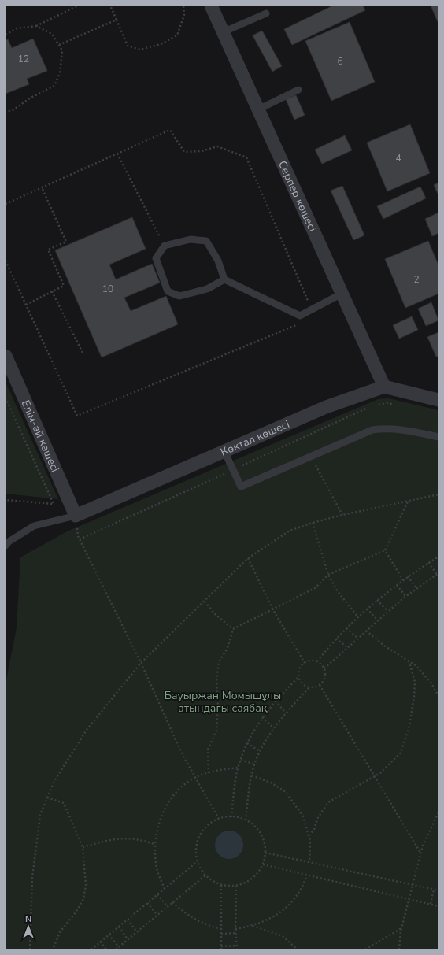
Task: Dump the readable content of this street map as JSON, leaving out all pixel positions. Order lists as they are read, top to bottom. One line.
{"streets":{"street":["Серпер көшесі","Елім-ай көшесі","Көктал көшесі"]},"crossings":[["Серпер көшесі","Көктал көшесі"],["Елім-ай көшесі","Көктал көшесі"]],"parks":["Бауыржан Момышұлы атындағы саябақ"],"house_numbers":["12","6","4","2","10"],"north":"top"}
